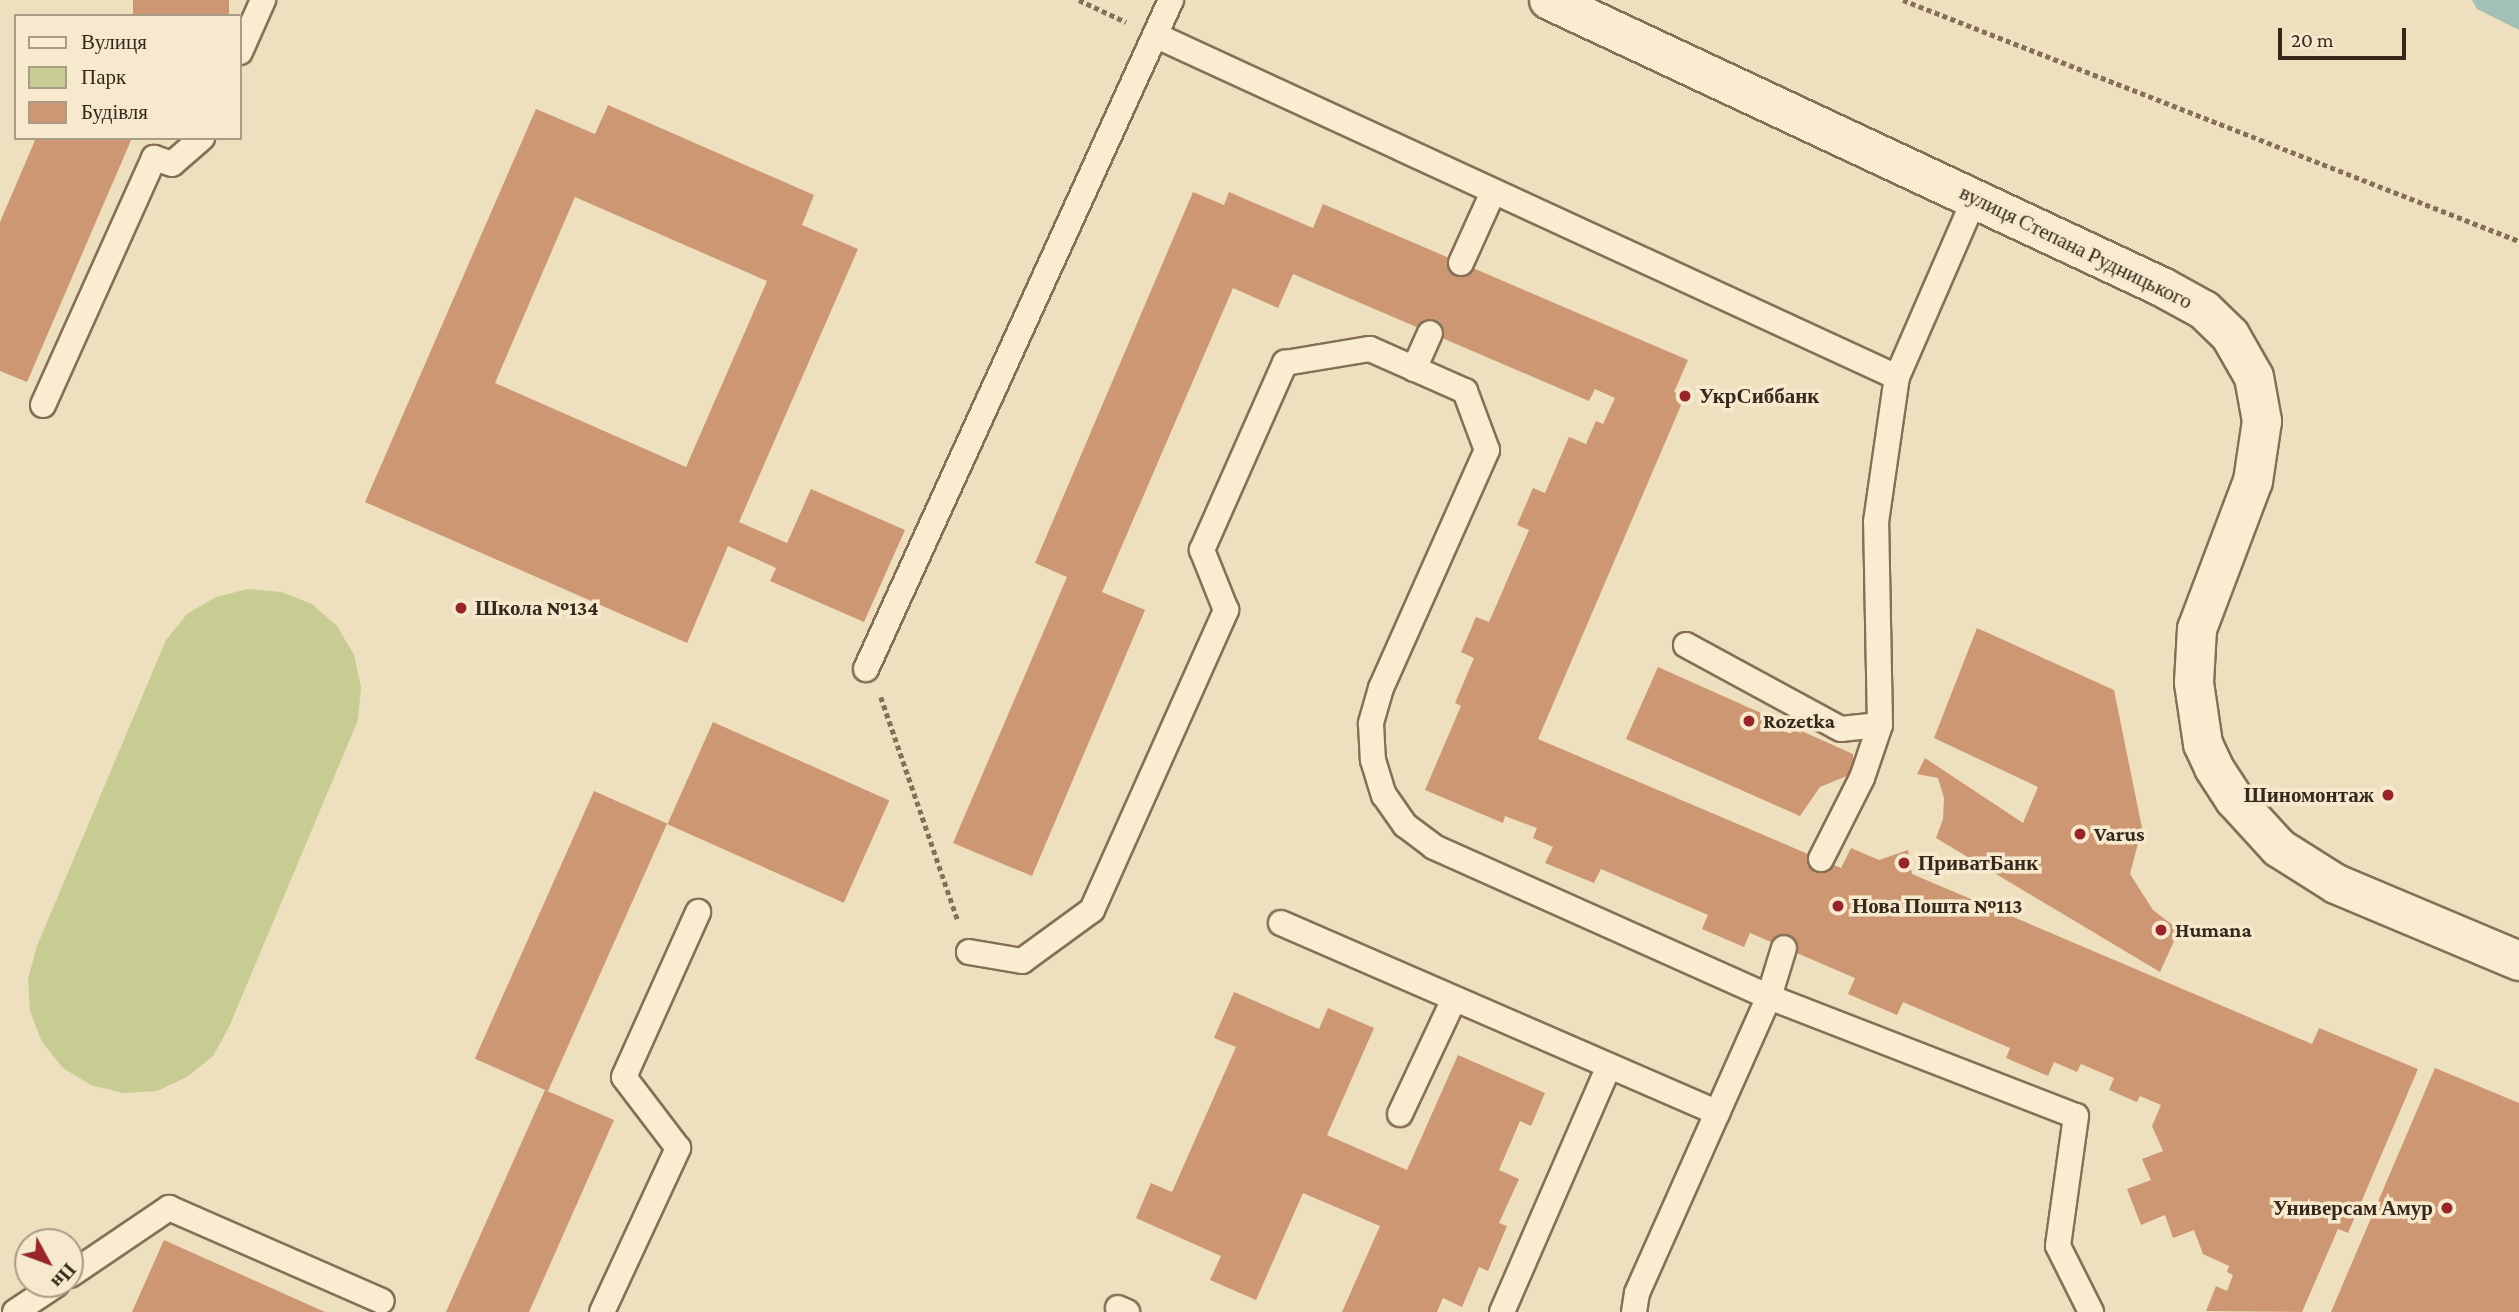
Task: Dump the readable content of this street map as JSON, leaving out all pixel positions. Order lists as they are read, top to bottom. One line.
{"streets":{"street":["вулиця Степана Рудницького"]},"places":["УкрСиббанк","Школа №134","Rozetka","Шиномонтаж","Varus","ПриватБанк","Нова Пошта №113","Humana","Универсам Амур"],"legend":["Вулиця","Парк","Будівля"],"scale_bar":"20 m","north":"bottom right"}
